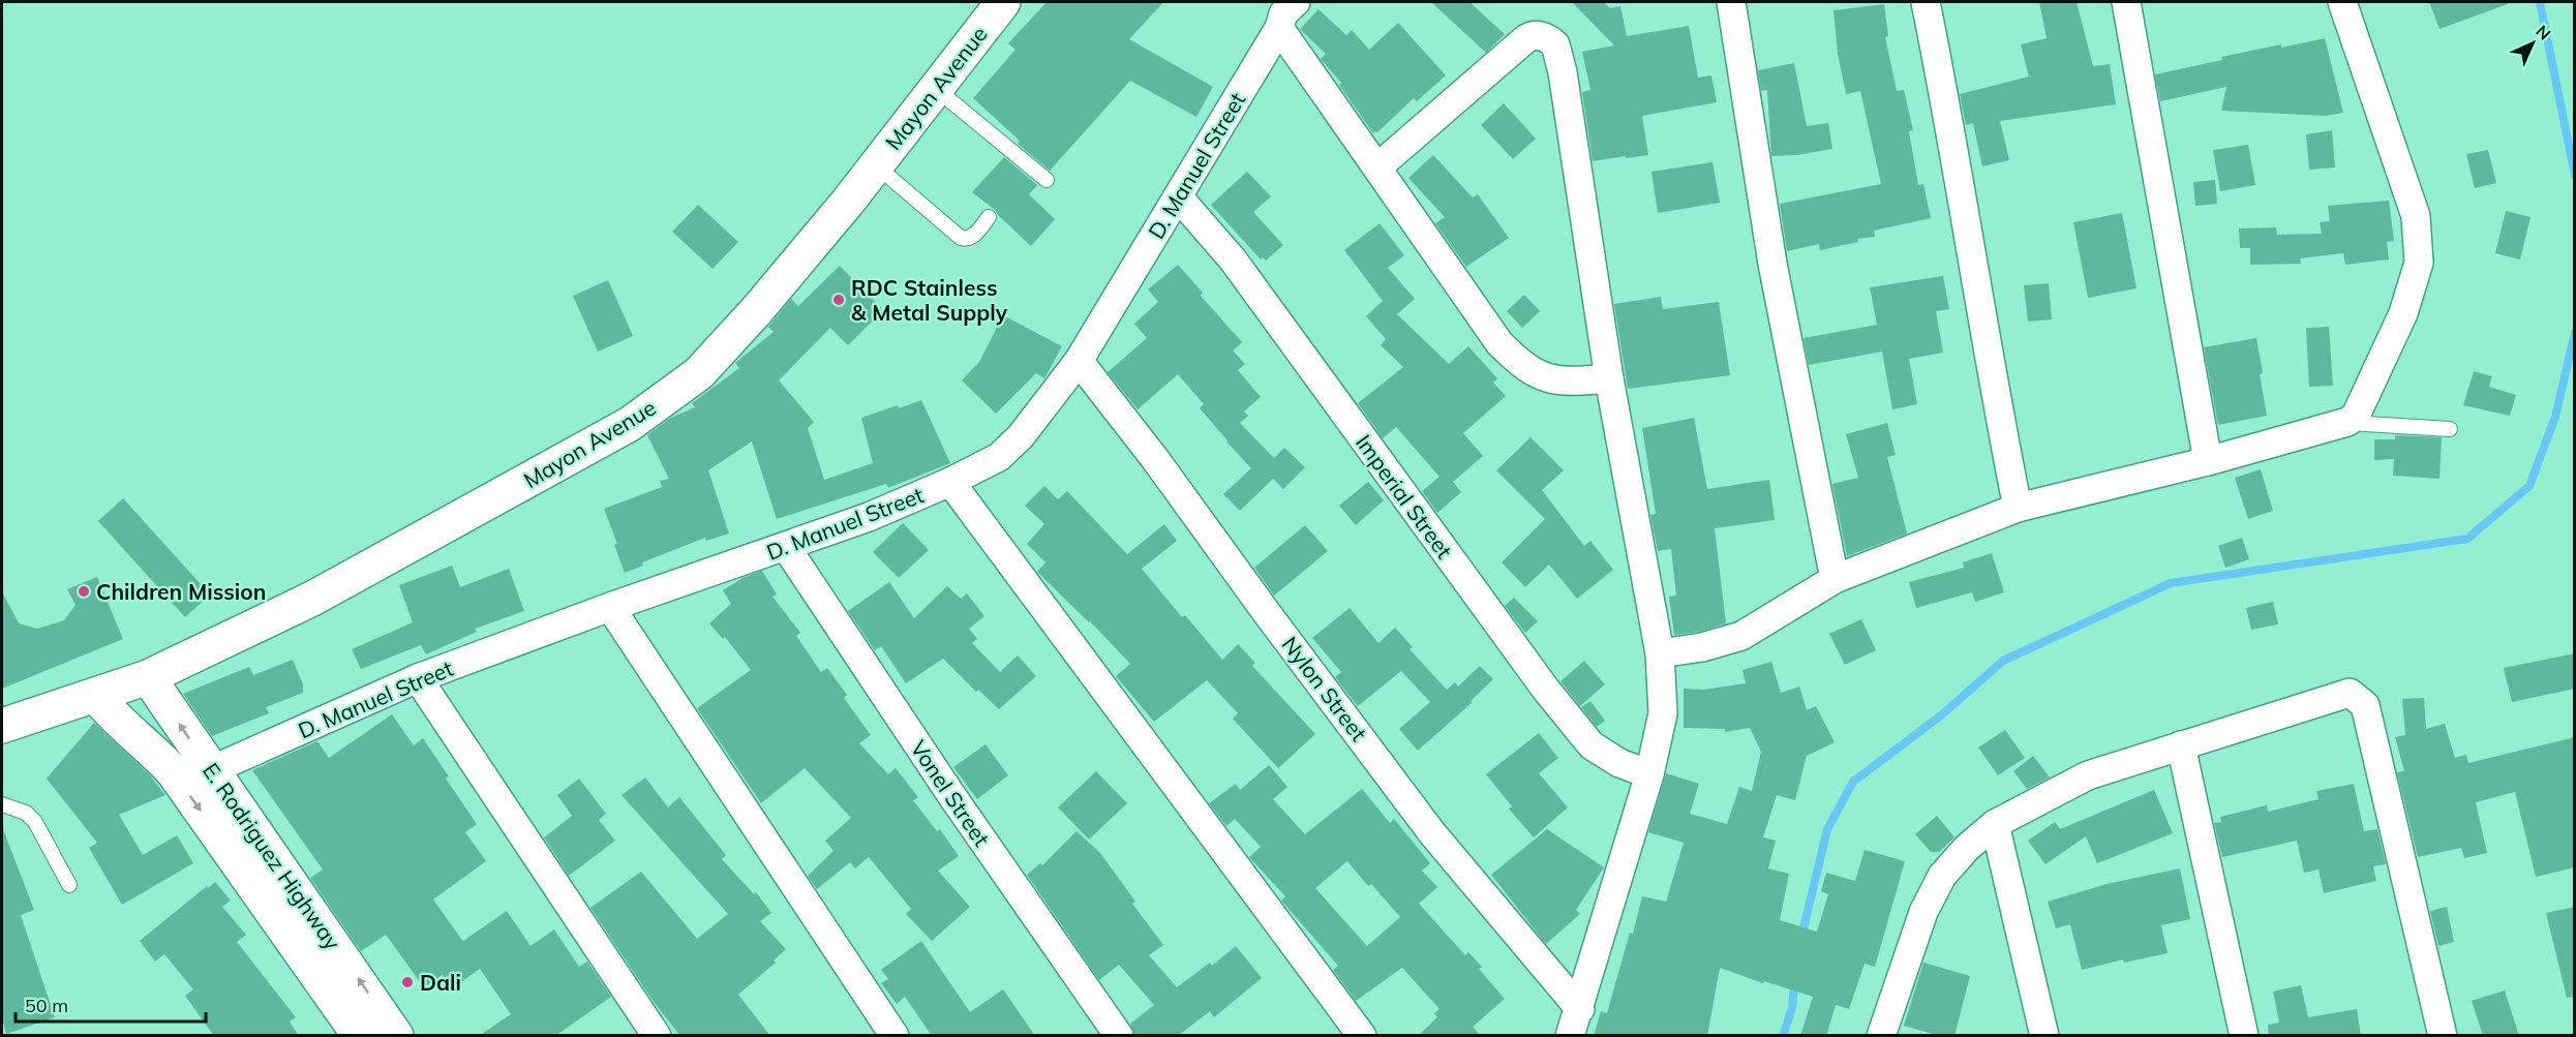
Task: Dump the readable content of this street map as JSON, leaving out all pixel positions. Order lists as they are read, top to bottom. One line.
{"streets":{"main road":["Mayon Avenue","E. Rodriguez Highway"],"street":["D. Manuel Street","Imperial Street","Nylon Street","Vonel Street"]},"crossings":[["Mayon Avenue","E. Rodriguez Highway"],["D. Manuel Street","Imperial Street"],["D. Manuel Street","Nylon Street"],["D. Manuel Street","Vonel Street"],["D. Manuel Street","E. Rodriguez Highway"]],"places":["RDC Stainless & Metal Supply","Children Mission","Dali"],"scale_bar":"50 m","north":"top right"}
